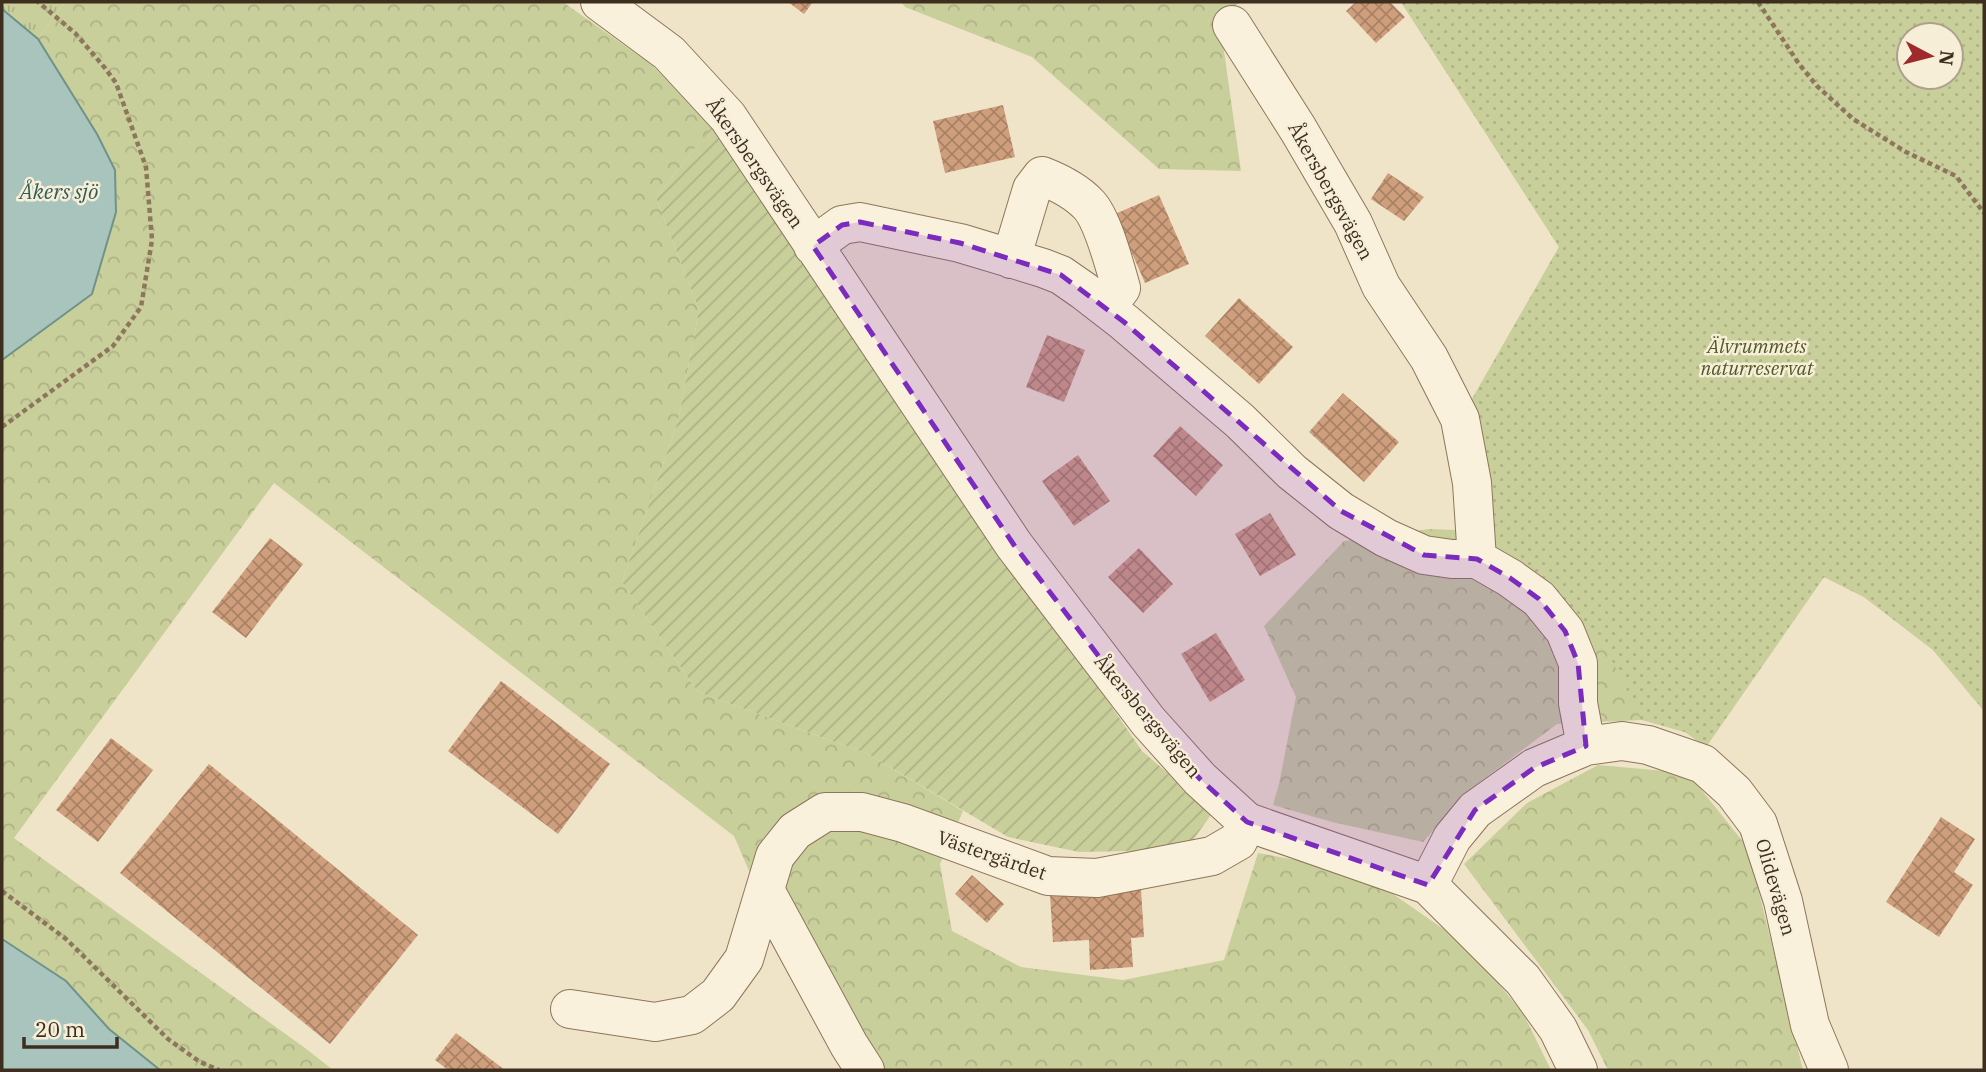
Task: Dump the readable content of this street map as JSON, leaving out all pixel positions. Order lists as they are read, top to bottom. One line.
{"streets":{"street":["Åkersbergsvägen","Västergärdet","Olidevägen"]},"crossings":[["Åkersbergsvägen","Västergärdet"],["Åkersbergsvägen","Olidevägen"]],"water":["Åkers sjö"],"parks":["Älvrummets naturreservat"],"scale_bar":"20 m","north":"right"}
